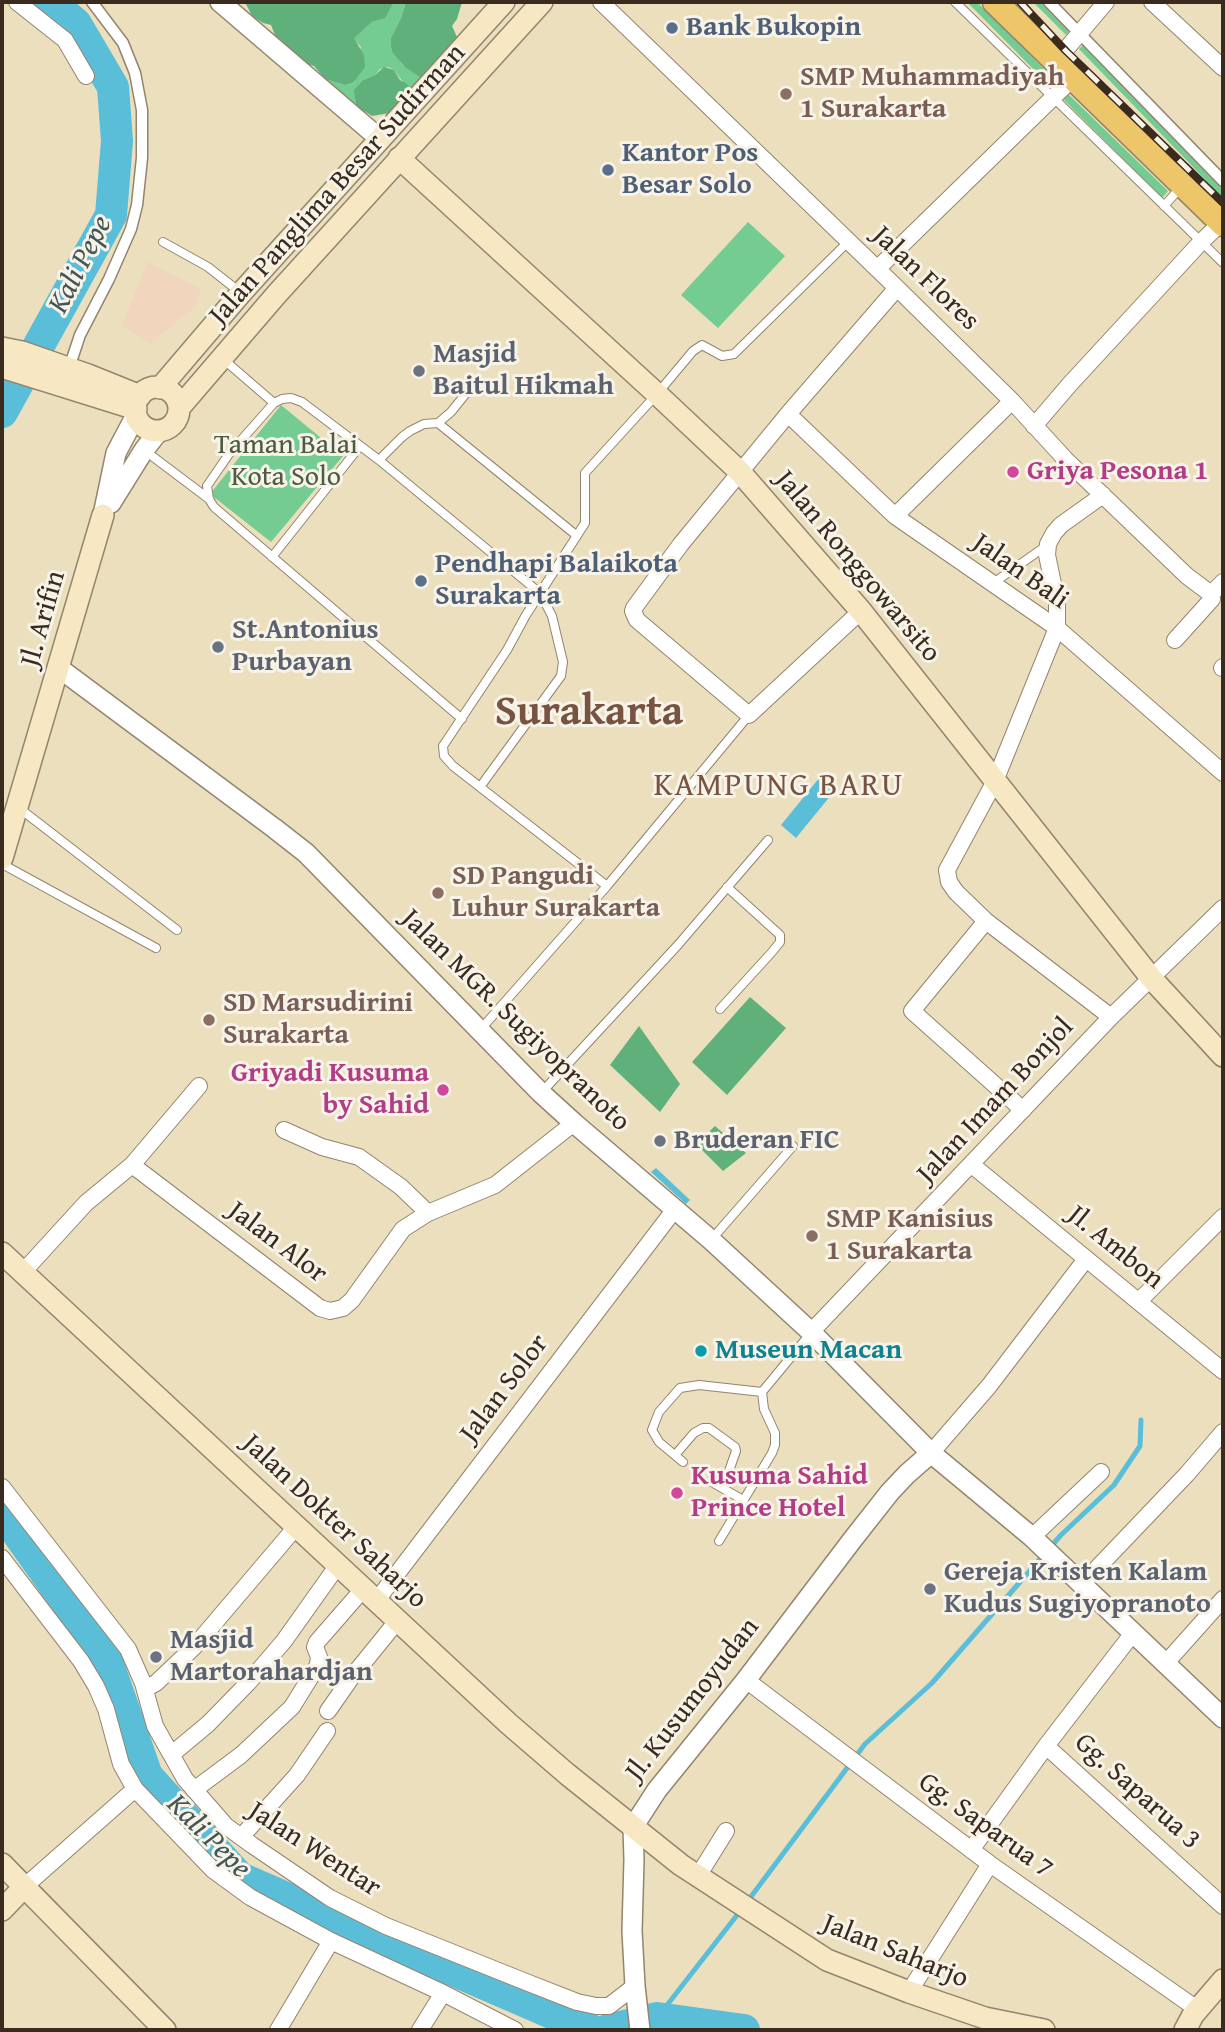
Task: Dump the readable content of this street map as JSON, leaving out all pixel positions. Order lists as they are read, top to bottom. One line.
{"streets":{"main road":["Jalan Panglima Besar Sudirman","Jalan Ronggowarsito","Jl. Arifin","Jalan Dokter Saharjo","Jalan Saharjo"],"street":["Jalan Flores","Jalan Bali","Jalan MGR. Sugiyopranoto","Jalan Imam Bonjol","Jalan Alor","Jl. Ambon","Jalan Solor","Jl. Kusumoyudan","Gg. Saparua 3","Gg. Saparua 7","Jalan Wentar"]},"crossings":[["Jalan Panglima Besar Sudirman","Jalan Ronggowarsito"],["Jalan Ronggowarsito","Jalan Imam Bonjol"],["Jl. Arifin","Jalan MGR. Sugiyopranoto"],["Jalan MGR. Sugiyopranoto","Jalan Imam Bonjol"],["Jalan MGR. Sugiyopranoto","Jalan Alor"],["Jalan MGR. Sugiyopranoto","Jalan Solor"],["Jalan MGR. Sugiyopranoto","Jl. Kusumoyudan"],["Jalan Imam Bonjol","Jl. Ambon"],["Jalan Solor","Jalan Dokter Saharjo"],["Jalan Solor","Jalan Wentar"],["Jalan Dokter Saharjo","Jl. Kusumoyudan"],["Jalan Dokter Saharjo","Jalan Saharjo"],["Jl. Kusumoyudan","Gg. Saparua 7"],["Jl. Kusumoyudan","Jalan Wentar"],["Jl. Kusumoyudan","Jalan Saharjo"]],"districts":["Surakarta","KAMPUNG BARU"],"water":["Kali Pepe"],"parks":["Taman Balai Kota Solo"],"places":["Bank Bukopin","SMP Muhammadiyah 1 Surakarta","Kantor Pos Besar Solo","Masjid Baitul Hikmah","Griya Pesona 1","Pendhapi Balaikota Surakarta","St.Antonius Purbayan","SD Pangudi Luhur Surakarta","SD Marsudirini Surakarta","Griyadi Kusuma by Sahid","Bruderan FIC","SMP Kanisius 1 Surakarta","Museun Macan","Kusuma Sahid Prince Hotel","Gereja Kristen Kalam Kudus Sugiyopranoto","Masjid Martorahardjan"]}
